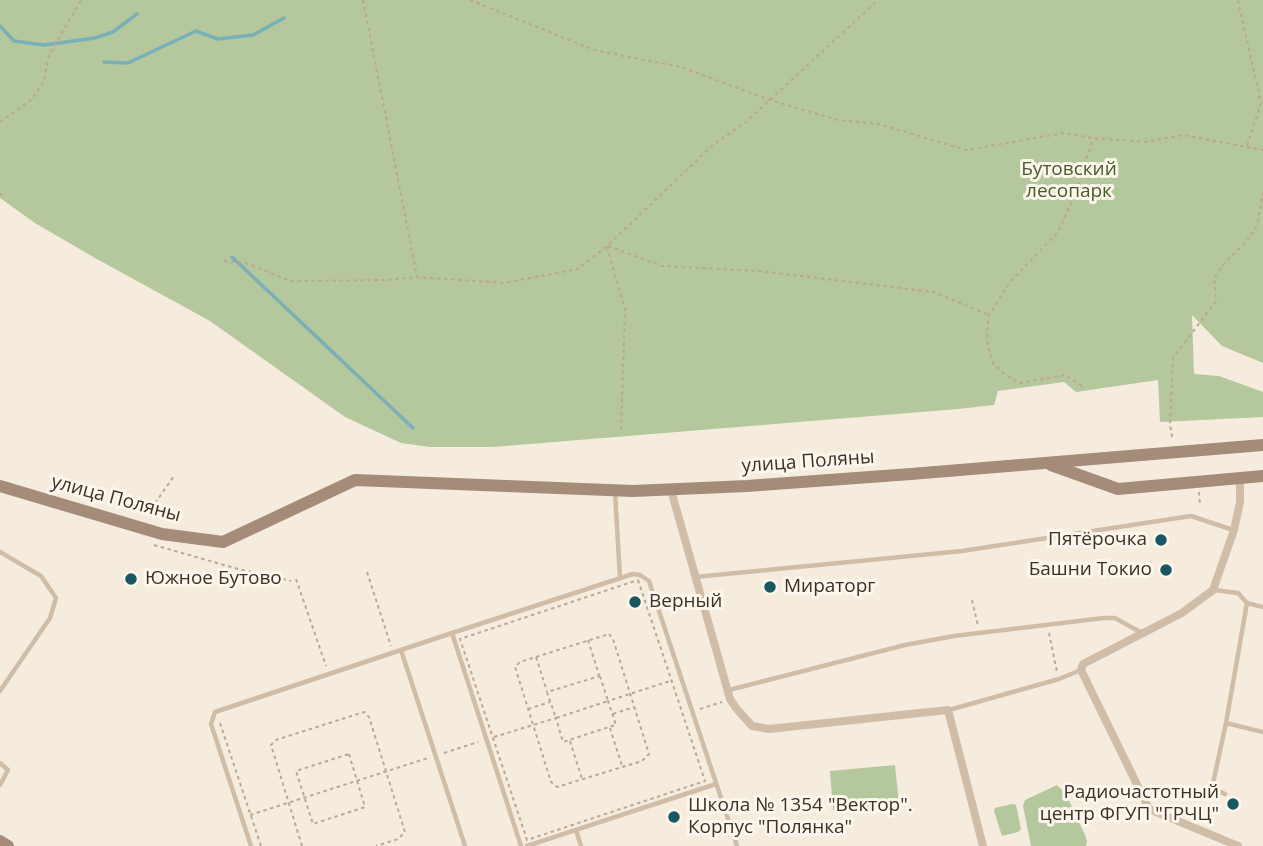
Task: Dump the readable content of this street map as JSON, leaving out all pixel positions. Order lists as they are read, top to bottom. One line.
{"streets":{"main road":["улица Поляны"]},"parks":["Бутовский лесопарк"],"places":["Пятёрочка","Башни Токио","Южное Бутово","Мираторг","Верный","Радиочастотный центр ФГУП \"ГРЧЦ\"","Школа № 1354 \"Вектор\". Корпус \"Полянка\""]}
